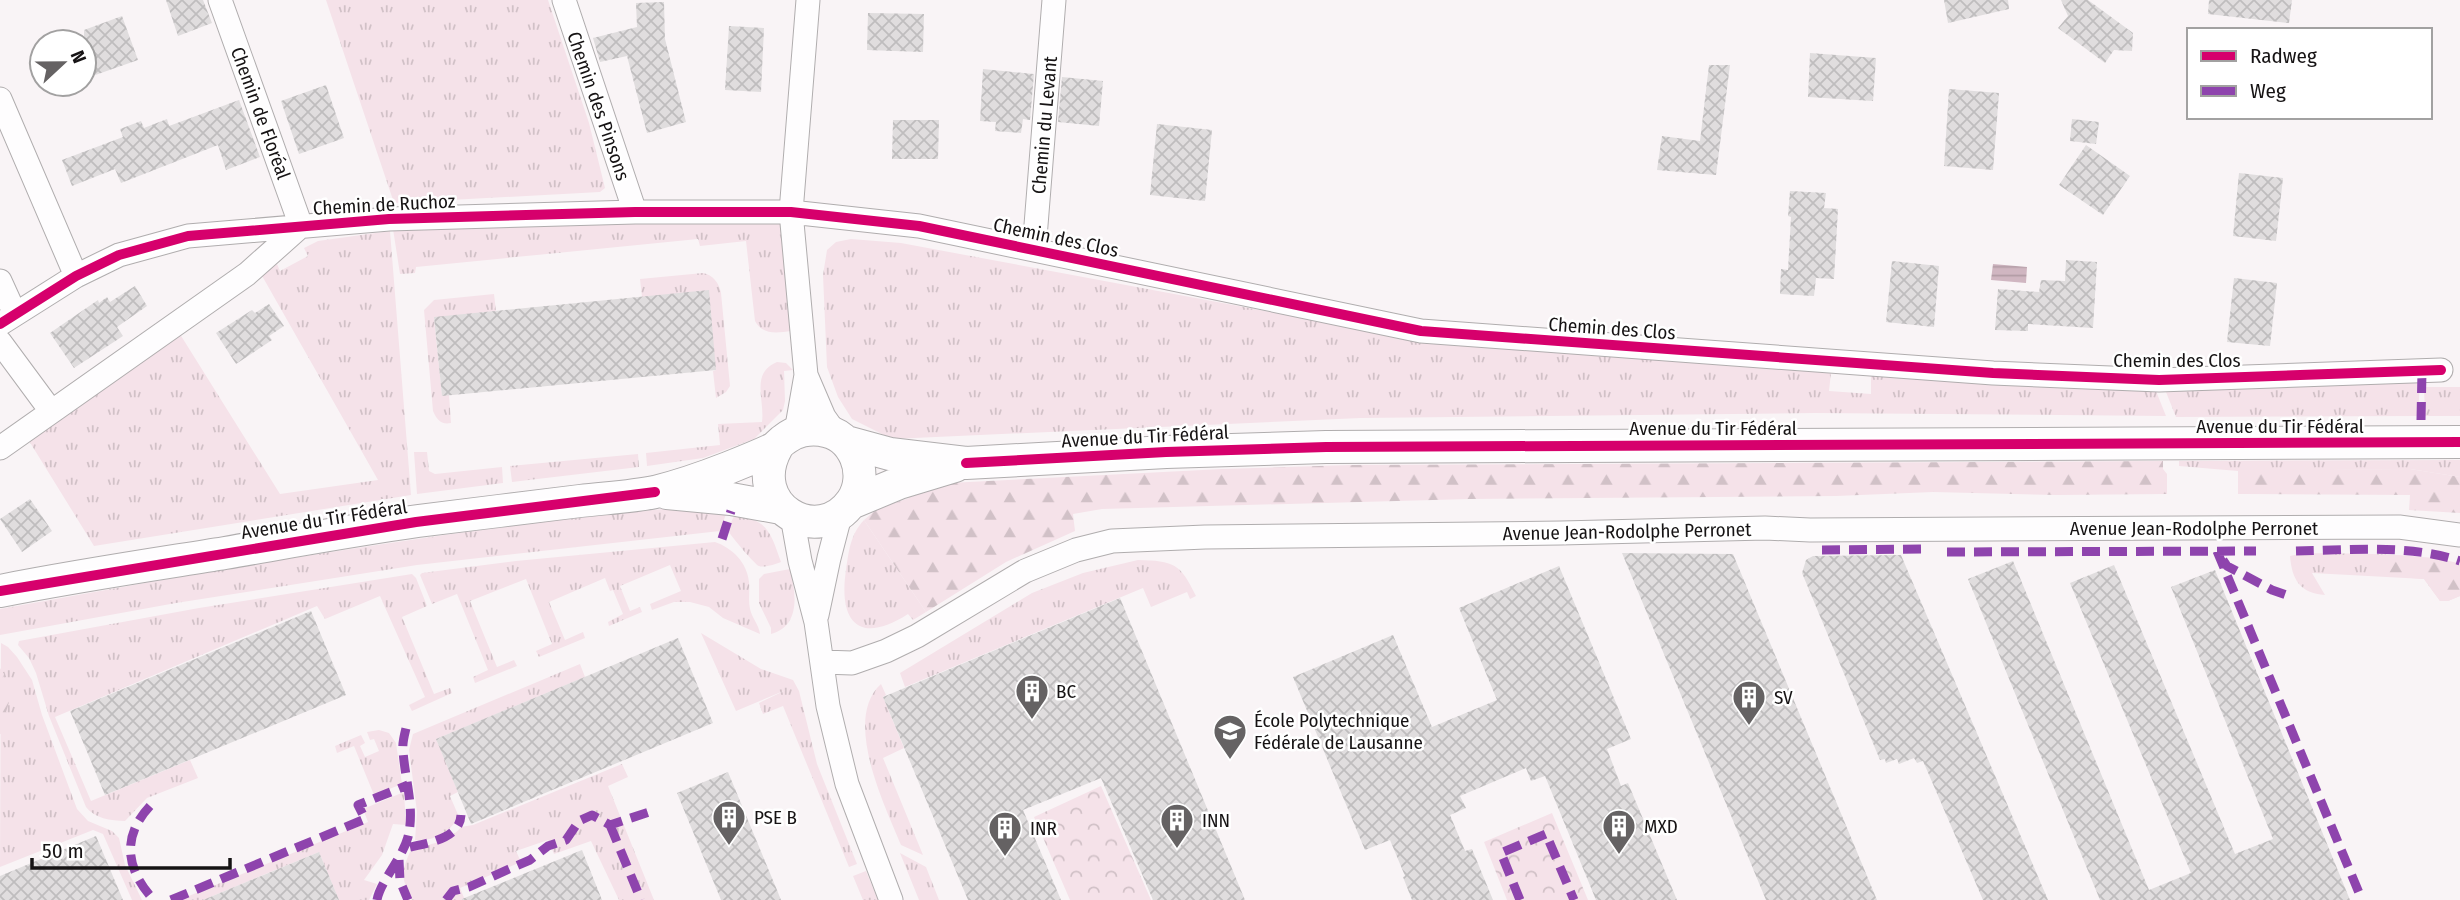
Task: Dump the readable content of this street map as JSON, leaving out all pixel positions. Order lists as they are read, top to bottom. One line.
{"streets":{"main road":["Avenue du Tir Fédéral"],"street":["Chemin des Pinsons","Chemin de Floréal","Chemin du Levant","Chemin de Ruchoz","Chemin des Clos","Avenue Jean-Rodolphe Perronet"]},"crossings":[["Chemin des Pinsons","Chemin de Ruchoz"],["Chemin de Floréal","Chemin de Ruchoz"],["Chemin du Levant","Chemin des Clos"],["Chemin de Ruchoz","Chemin des Clos"]],"places":{"building":["BC","SV","PSE B","INN","MXD","INR"],"school or university":["École Polytechnique Fédérale de Lausanne"]},"legend":["Radweg","Weg"],"scale_bar":"50 m","north":"right"}
